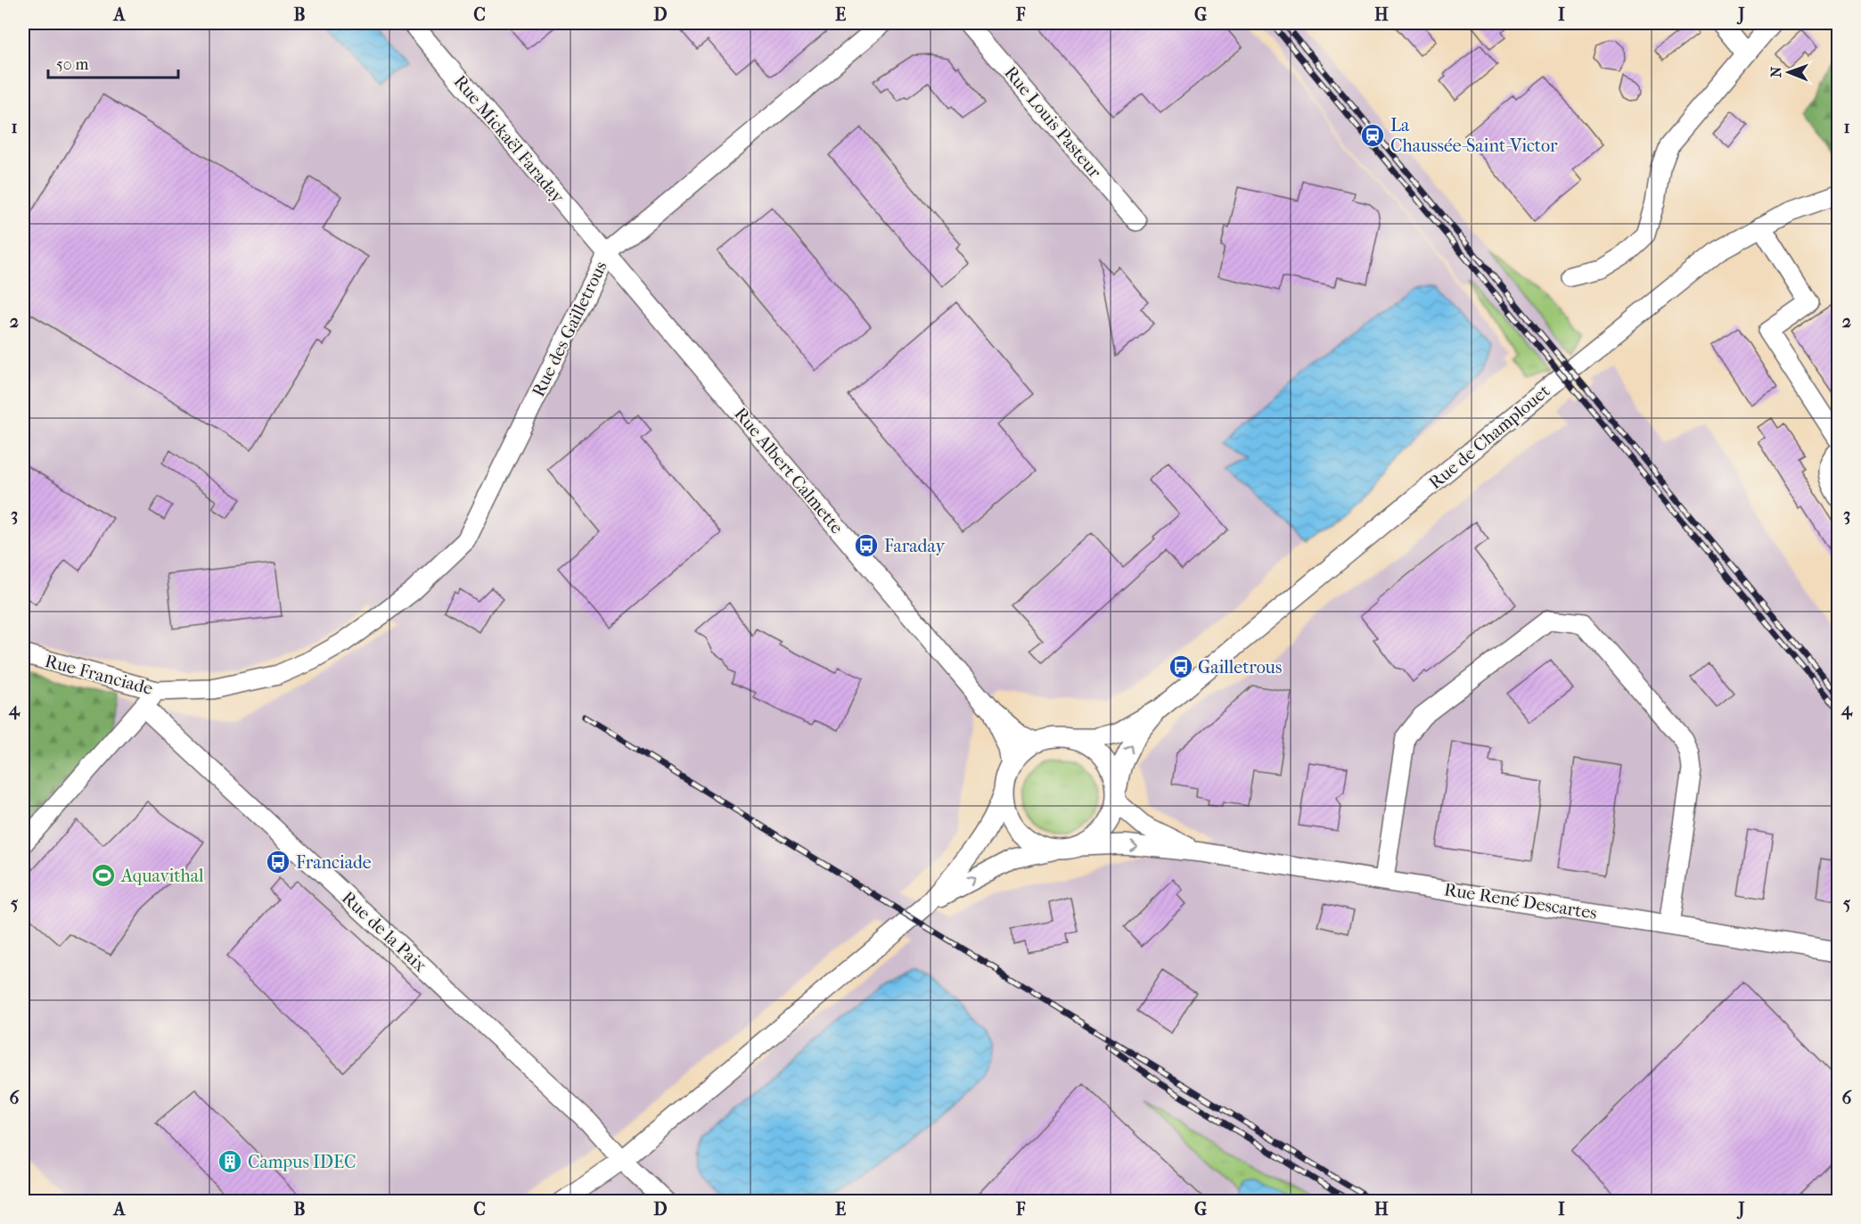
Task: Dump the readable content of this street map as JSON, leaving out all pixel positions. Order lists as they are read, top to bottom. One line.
{"streets":{"street":["Rue Louis Pasteur","Rue Mickaël Faraday","Rue des Gailletrous","Rue de Champlouet","Rue Albert Calmette","Rue Franciade","Rue René Descartes","Rue de la Paix"]},"crossings":[["Rue Mickaël Faraday","Rue des Gailletrous"],["Rue Mickaël Faraday","Rue Albert Calmette"],["Rue des Gailletrous","Rue Albert Calmette"],["Rue des Gailletrous","Rue Franciade"],["Rue de Champlouet","Rue Albert Calmette"],["Rue de Champlouet","Rue René Descartes"],["Rue Albert Calmette","Rue René Descartes"]],"places":{"station":["La Chaussée-Saint-Victor"],"bus stop":["Faraday","Gailletrous","Franciade"],"sports":["Aquavithal"],"building":["Campus IDEC"]},"scale_bar":"50 m","north":"left","grid":{"columns":["A","B","C","D","E","F","G","H","I","J"],"rows":["1","2","3","4","5","6"]}}
